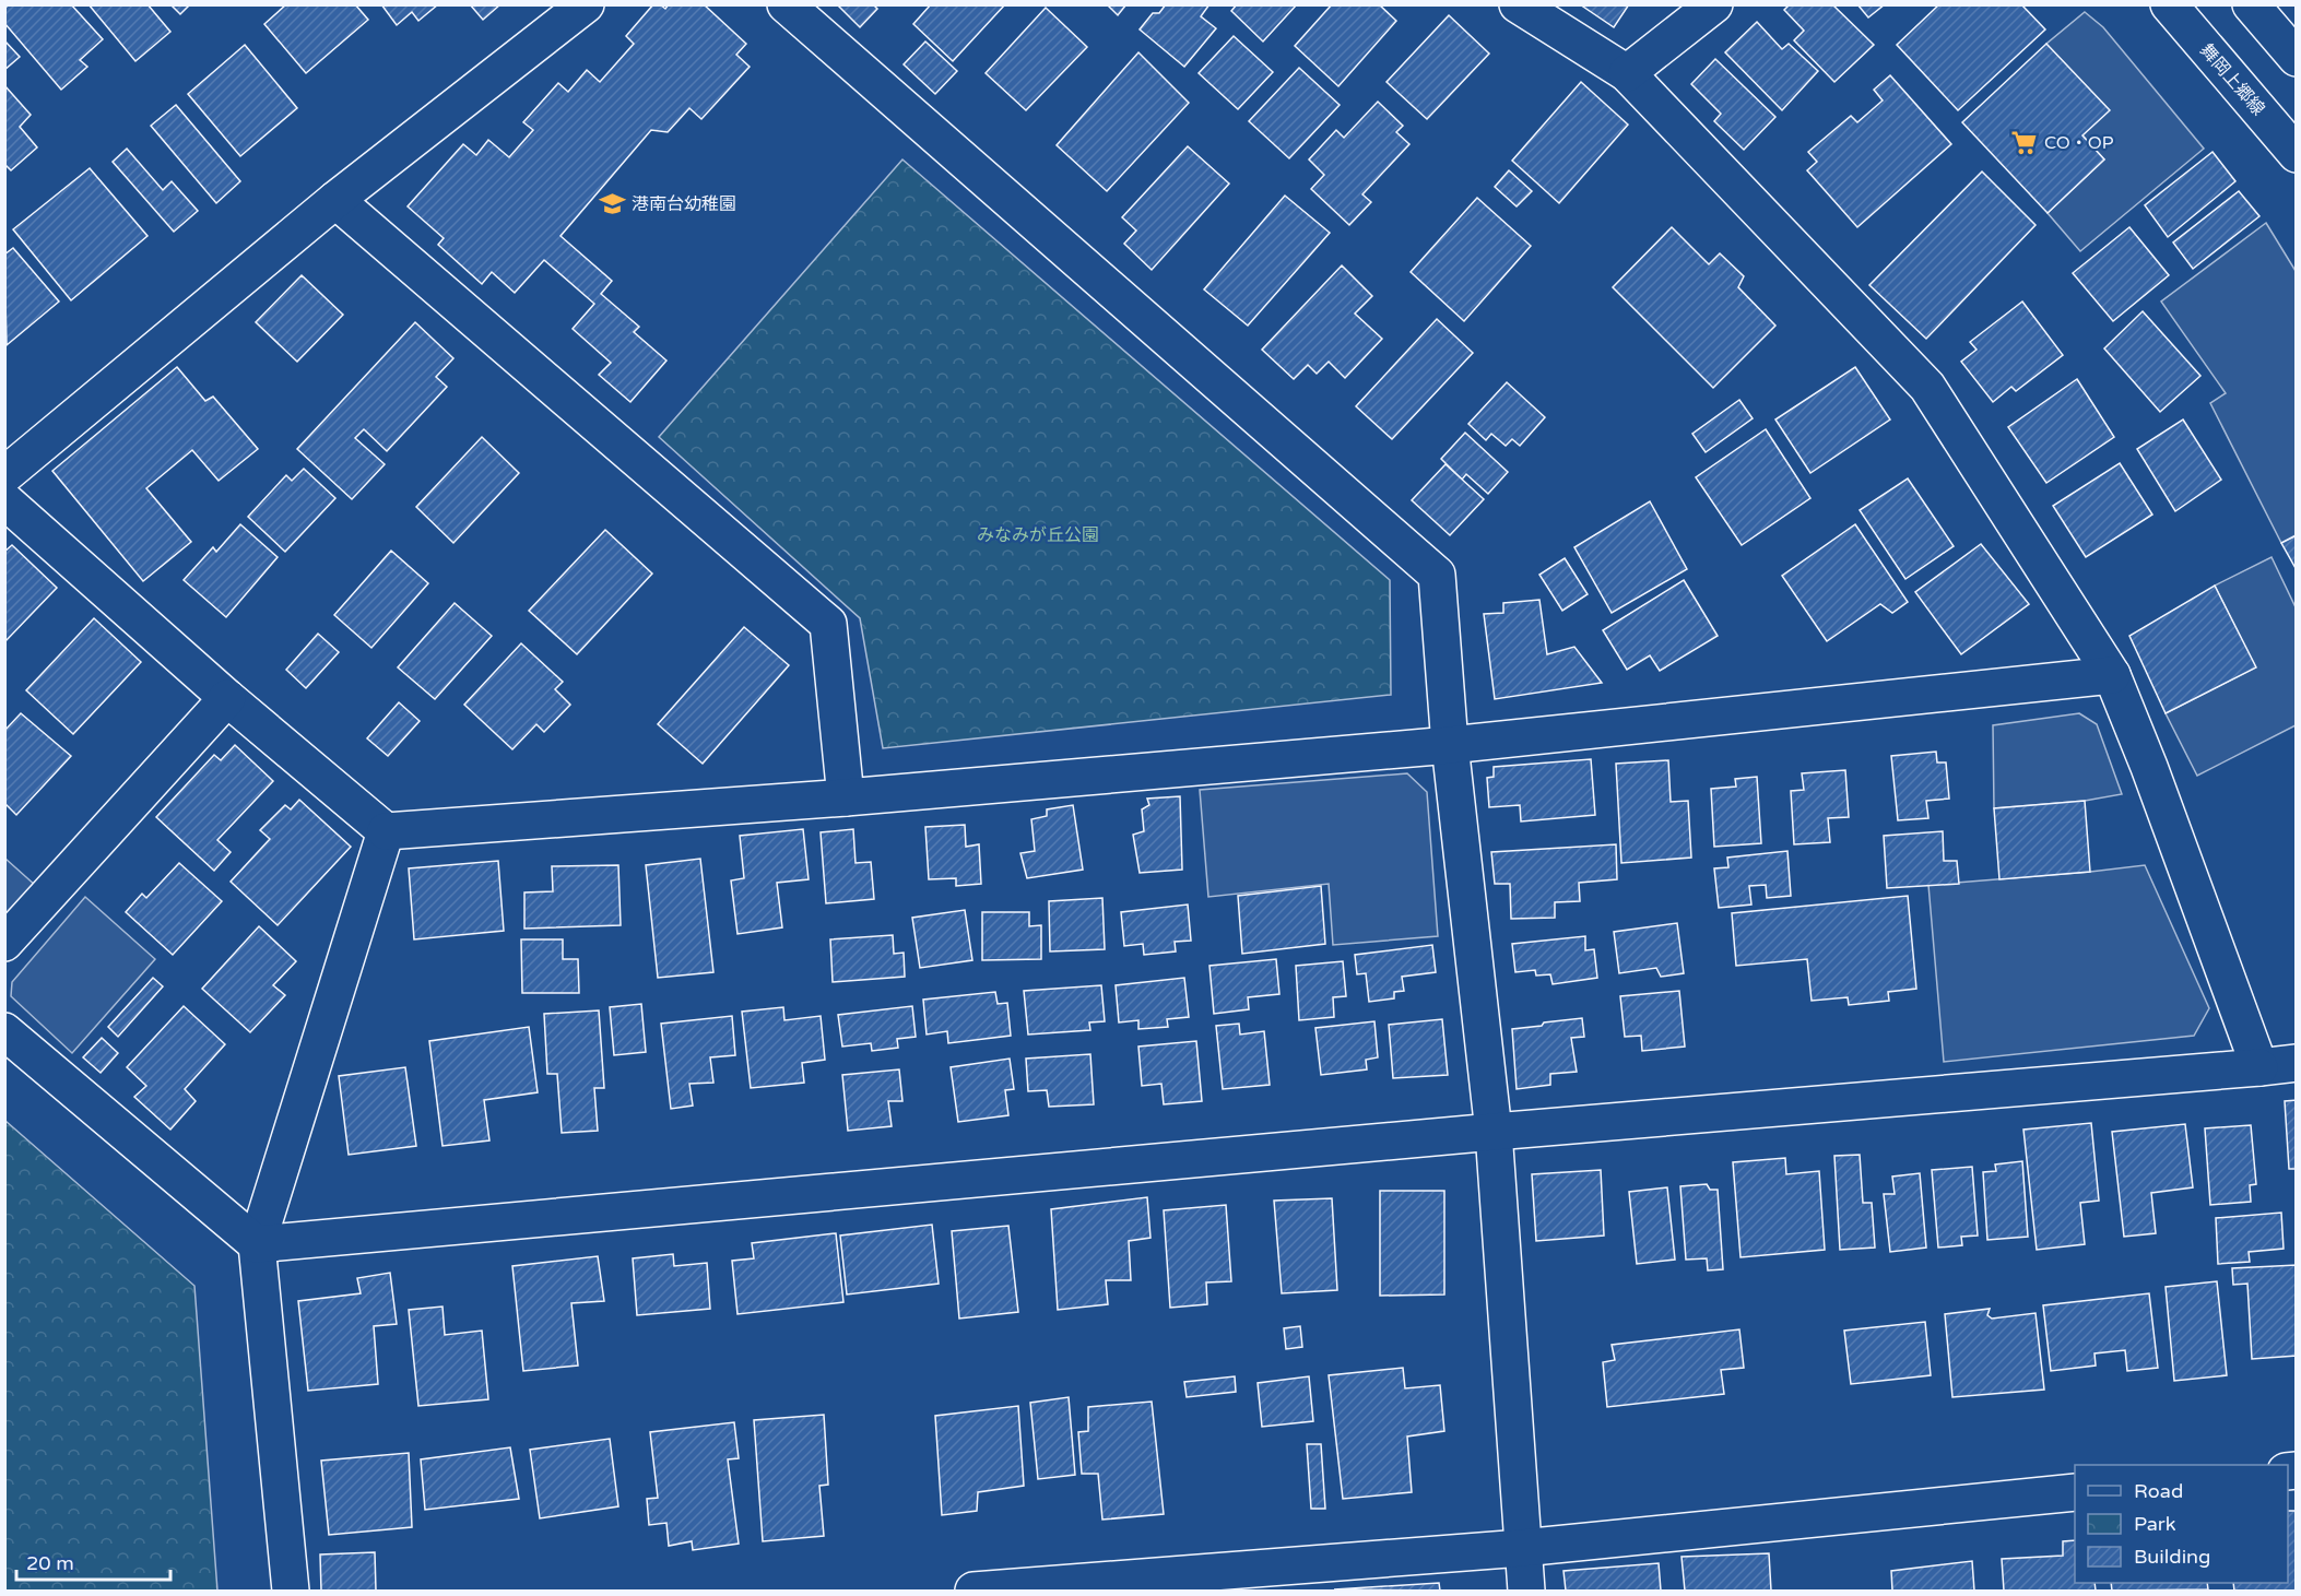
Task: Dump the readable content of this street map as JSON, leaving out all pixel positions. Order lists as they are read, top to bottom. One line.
{"streets":{"street":["舞岡上郷線"]},"parks":["みなみが丘公園"],"places":{"supermarket":["CO・OP"],"school or university":["港南台幼稚園"]},"legend":["Road","Park","Building"],"scale_bar":"20 m"}
